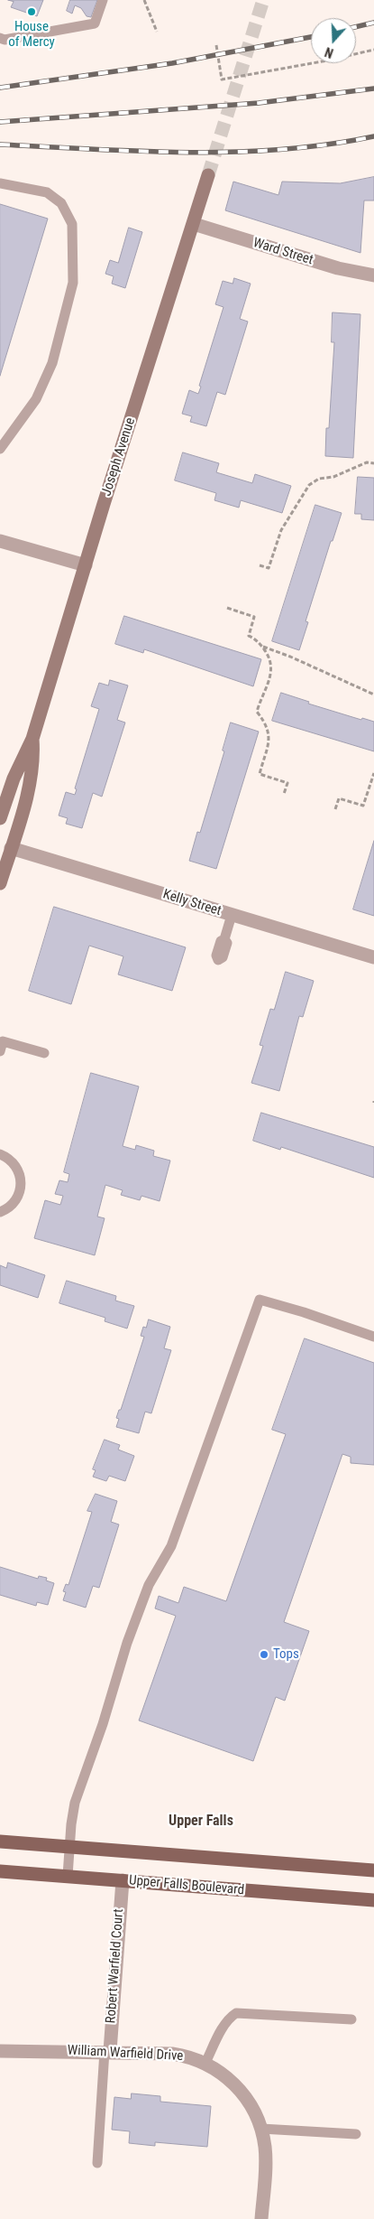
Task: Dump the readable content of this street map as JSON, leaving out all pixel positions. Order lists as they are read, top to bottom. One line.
{"streets":{"main road":["Joseph Avenue","Upper Falls Boulevard"],"street":["Ward Street","Kelly Street","Robert Warfield Court","William Warfield Drive"]},"crossings":[["Ward Street","Joseph Avenue"],["Joseph Avenue","Kelly Street"],["Upper Falls Boulevard","Robert Warfield Court"],["Robert Warfield Court","William Warfield Drive"]],"districts":["Upper Falls"],"places":["House of Mercy","Tops"],"north":"bottom"}
